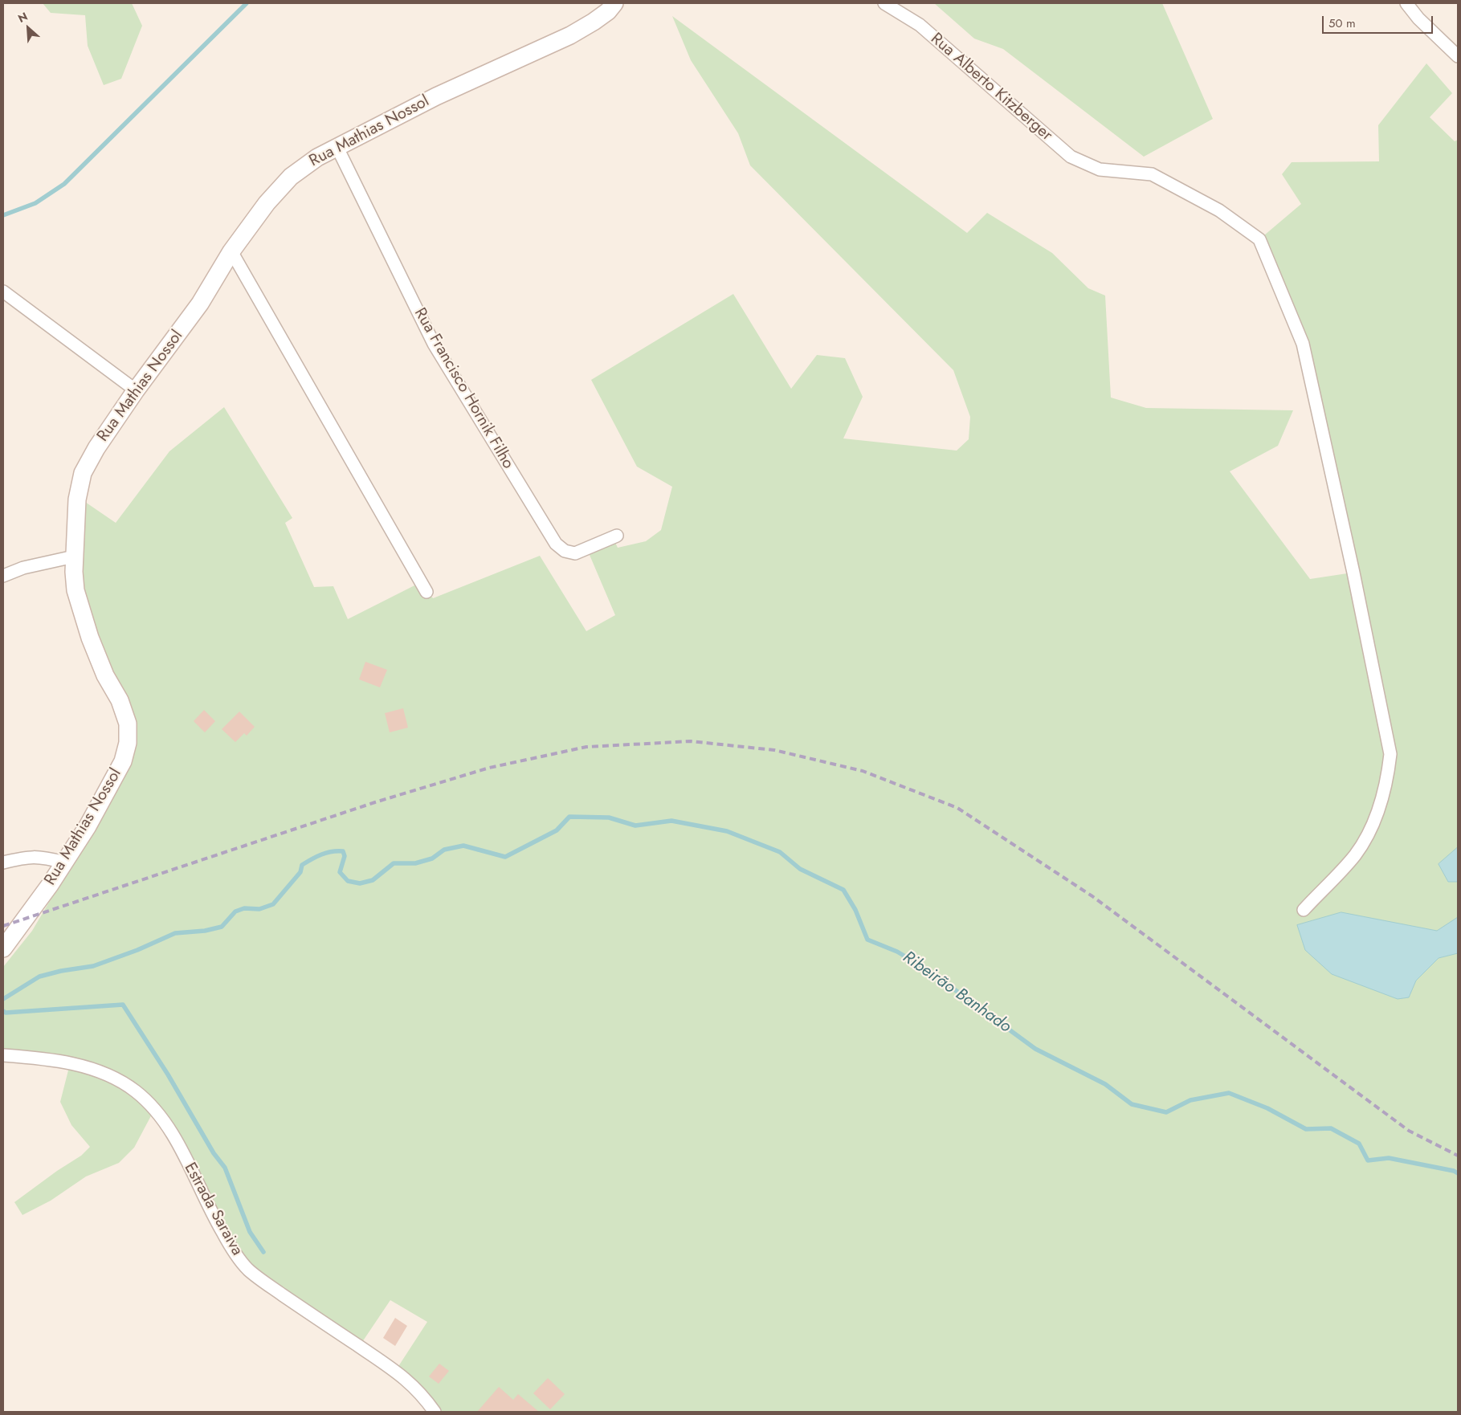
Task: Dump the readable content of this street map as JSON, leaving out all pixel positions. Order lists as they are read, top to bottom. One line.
{"streets":{"street":["Rua Alberto Kitzberger","Rua Mathias Nossol","Rua Francisco Hornik Filho","Estrada Saraiva"]},"crossings":[["Rua Mathias Nossol","Rua Francisco Hornik Filho"]],"water":["Ribeirão Banhado"],"scale_bar":"50 m","north":"top left"}
